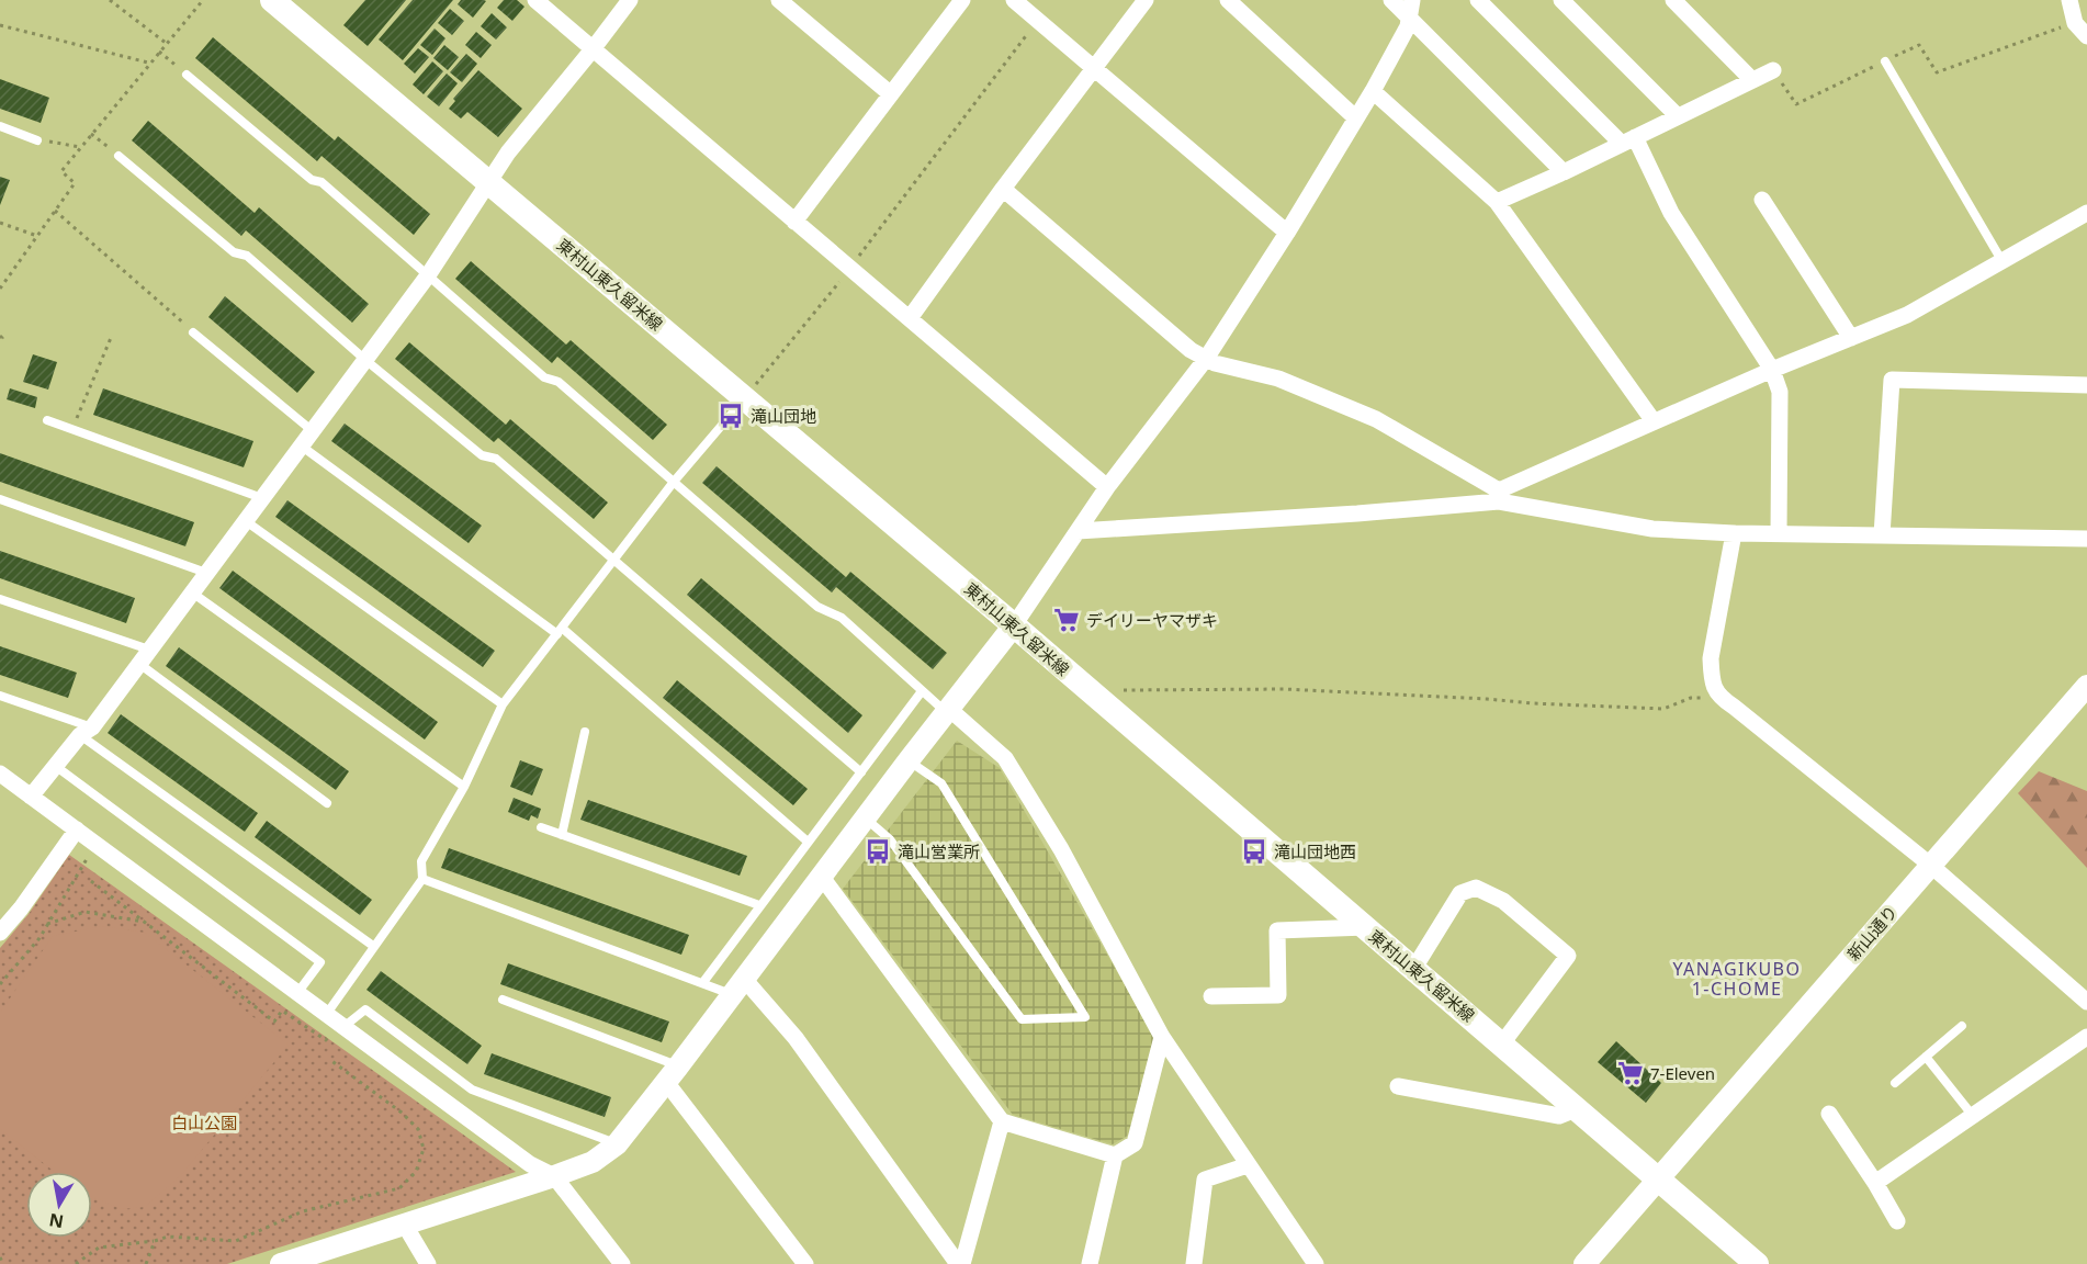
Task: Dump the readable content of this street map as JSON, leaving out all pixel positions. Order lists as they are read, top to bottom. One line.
{"streets":{"main road":["東村山東久留米線"],"street":["新山通り"]},"crossings":[["東村山東久留米線","新山通り"]],"districts":["YANAGIKUBO 1-CHOME"],"parks":["白山公園"],"places":{"bus stop":["滝山団地","滝山営業所","滝山団地西"],"supermarket":["デイリーヤマザキ","7-Eleven"]},"north":"bottom"}
